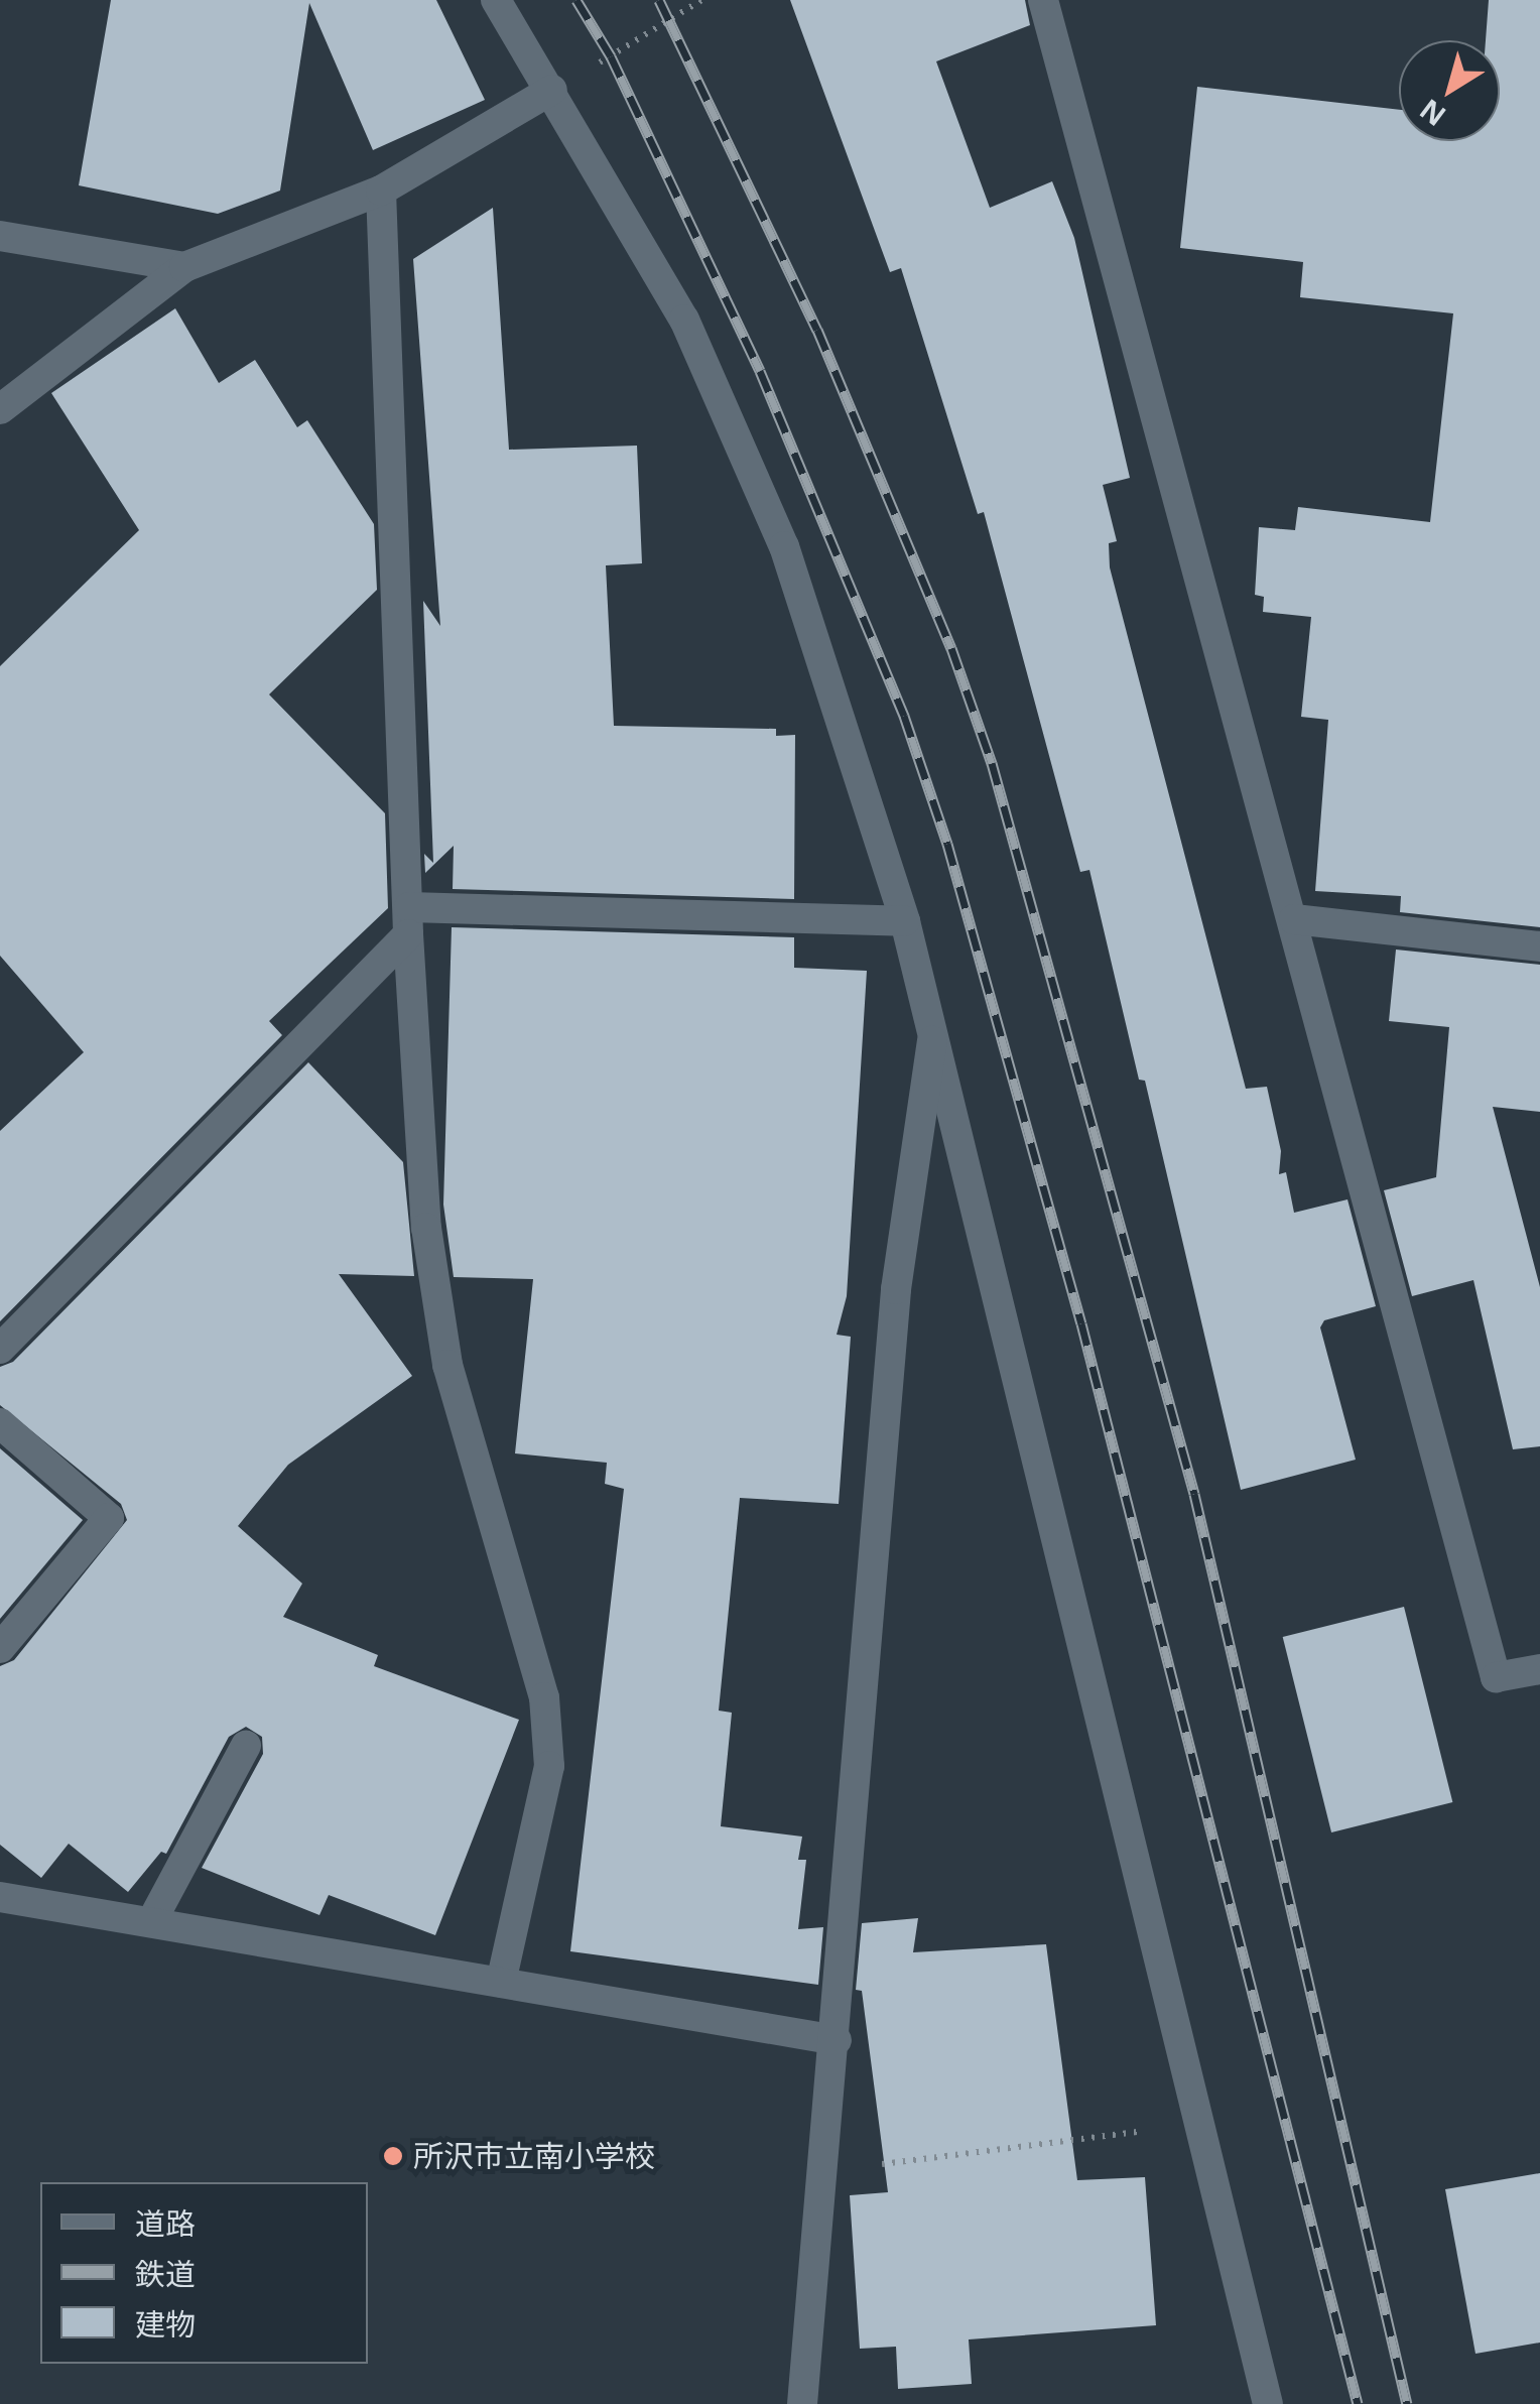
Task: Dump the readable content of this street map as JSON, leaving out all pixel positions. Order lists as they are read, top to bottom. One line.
{"places":["所沢市立南小学校"],"legend":["道路","鉄道","建物"],"north":"bottom left"}
